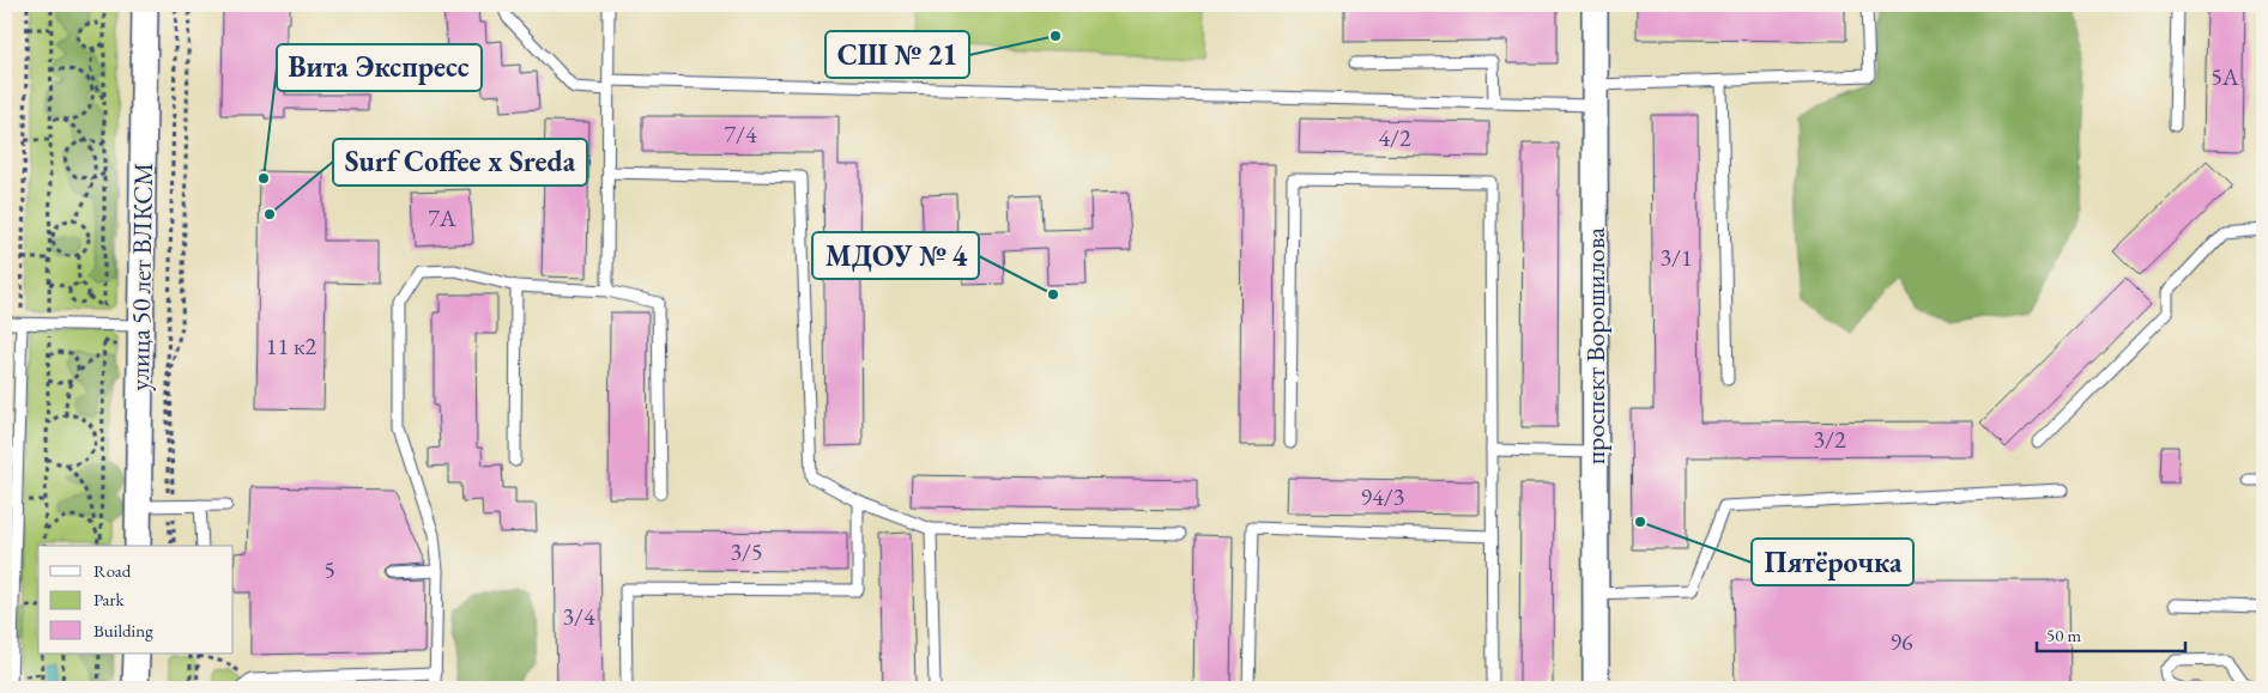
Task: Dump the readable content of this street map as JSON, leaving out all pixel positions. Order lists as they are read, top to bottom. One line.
{"streets":{"street":["улица 50 лет ВЛКСМ","проспект Ворошилова"]},"places":["СШ № 21","Вита Экспресс","Surf Coffee x Sreda","МДОУ № 4","Пятёрочка"],"house_numbers":["5А","7/4","4/2","7А","3/1","11 к2","3/2","94/3","3/5","5","3/4","96"],"legend":["Road","Park","Building"],"scale_bar":"50 m"}
